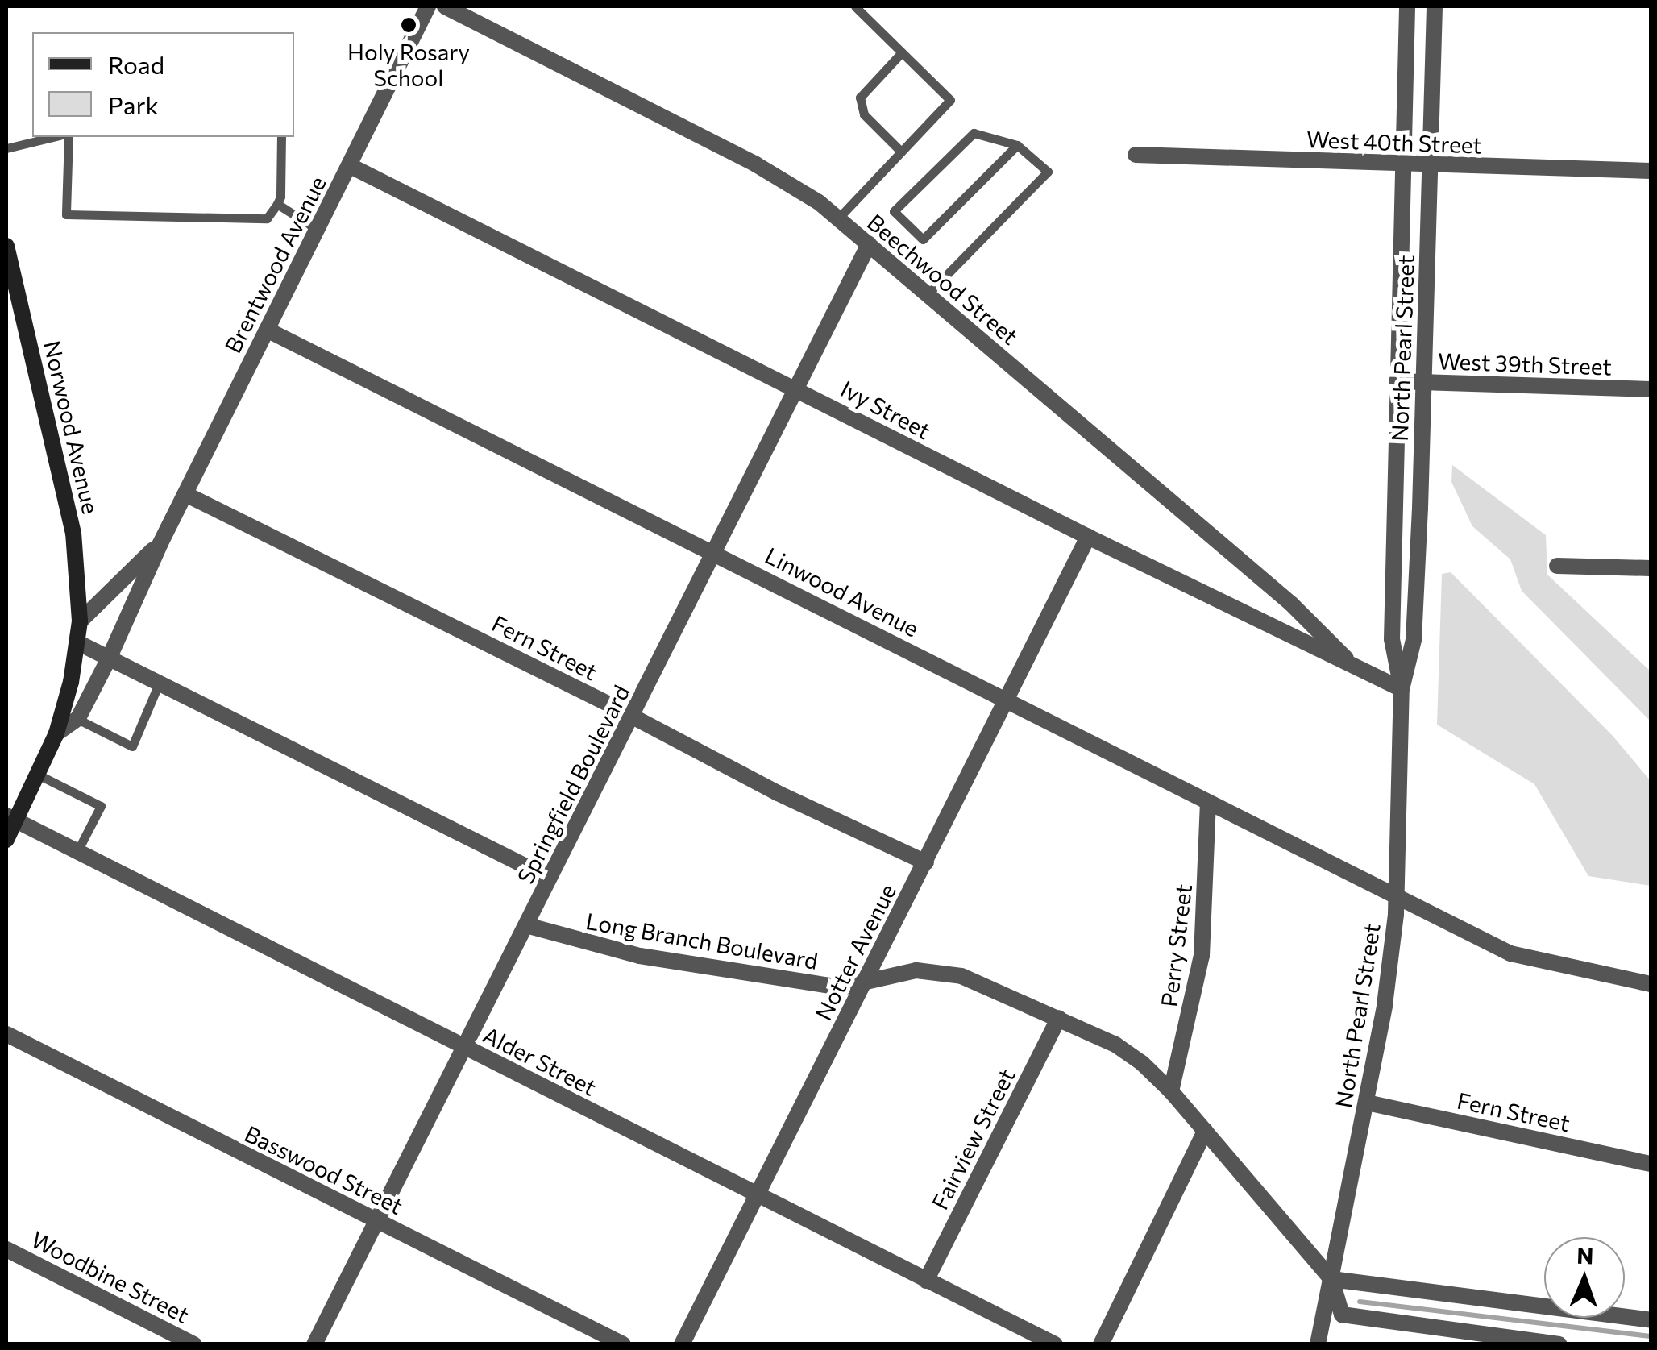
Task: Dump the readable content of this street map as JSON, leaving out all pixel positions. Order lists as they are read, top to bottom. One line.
{"streets":{"main road":["Brentwood Avenue","Norwood Avenue"],"street":["West 40th Street","Beechwood Street","North Pearl Street","West 39th Street","Ivy Street","Linwood Avenue","Fern Street","Springfield Boulevard","Long Branch Boulevard","Perry Street","Notter Avenue","Alder Street","Fairview Street","Basswood Street","Woodbine Street"]},"crossings":[["West 40th Street","North Pearl Street"],["Brentwood Avenue","Ivy Street"],["Brentwood Avenue","Norwood Avenue"],["Brentwood Avenue","Linwood Avenue"],["Brentwood Avenue","Fern Street"],["Brentwood Avenue","Alder Street"],["Beechwood Street","Ivy Street"],["Beechwood Street","Springfield Boulevard"],["North Pearl Street","West 39th Street"],["North Pearl Street","Ivy Street"],["North Pearl Street","Linwood Avenue"],["North Pearl Street","Fern Street"],["North Pearl Street","Long Branch Boulevard"],["Ivy Street","Springfield Boulevard"],["Ivy Street","Notter Avenue"],["Linwood Avenue","Springfield Boulevard"],["Linwood Avenue","Perry Street"],["Linwood Avenue","Notter Avenue"],["Fern Street","Springfield Boulevard"],["Fern Street","Notter Avenue"],["Springfield Boulevard","Long Branch Boulevard"],["Springfield Boulevard","Alder Street"],["Springfield Boulevard","Basswood Street"],["Long Branch Boulevard","Perry Street"],["Long Branch Boulevard","Notter Avenue"],["Long Branch Boulevard","Fairview Street"],["Notter Avenue","Alder Street"],["Alder Street","Fairview Street"]],"places":["Holy Rosary School"],"legend":["Road","Park"],"north":"top"}
